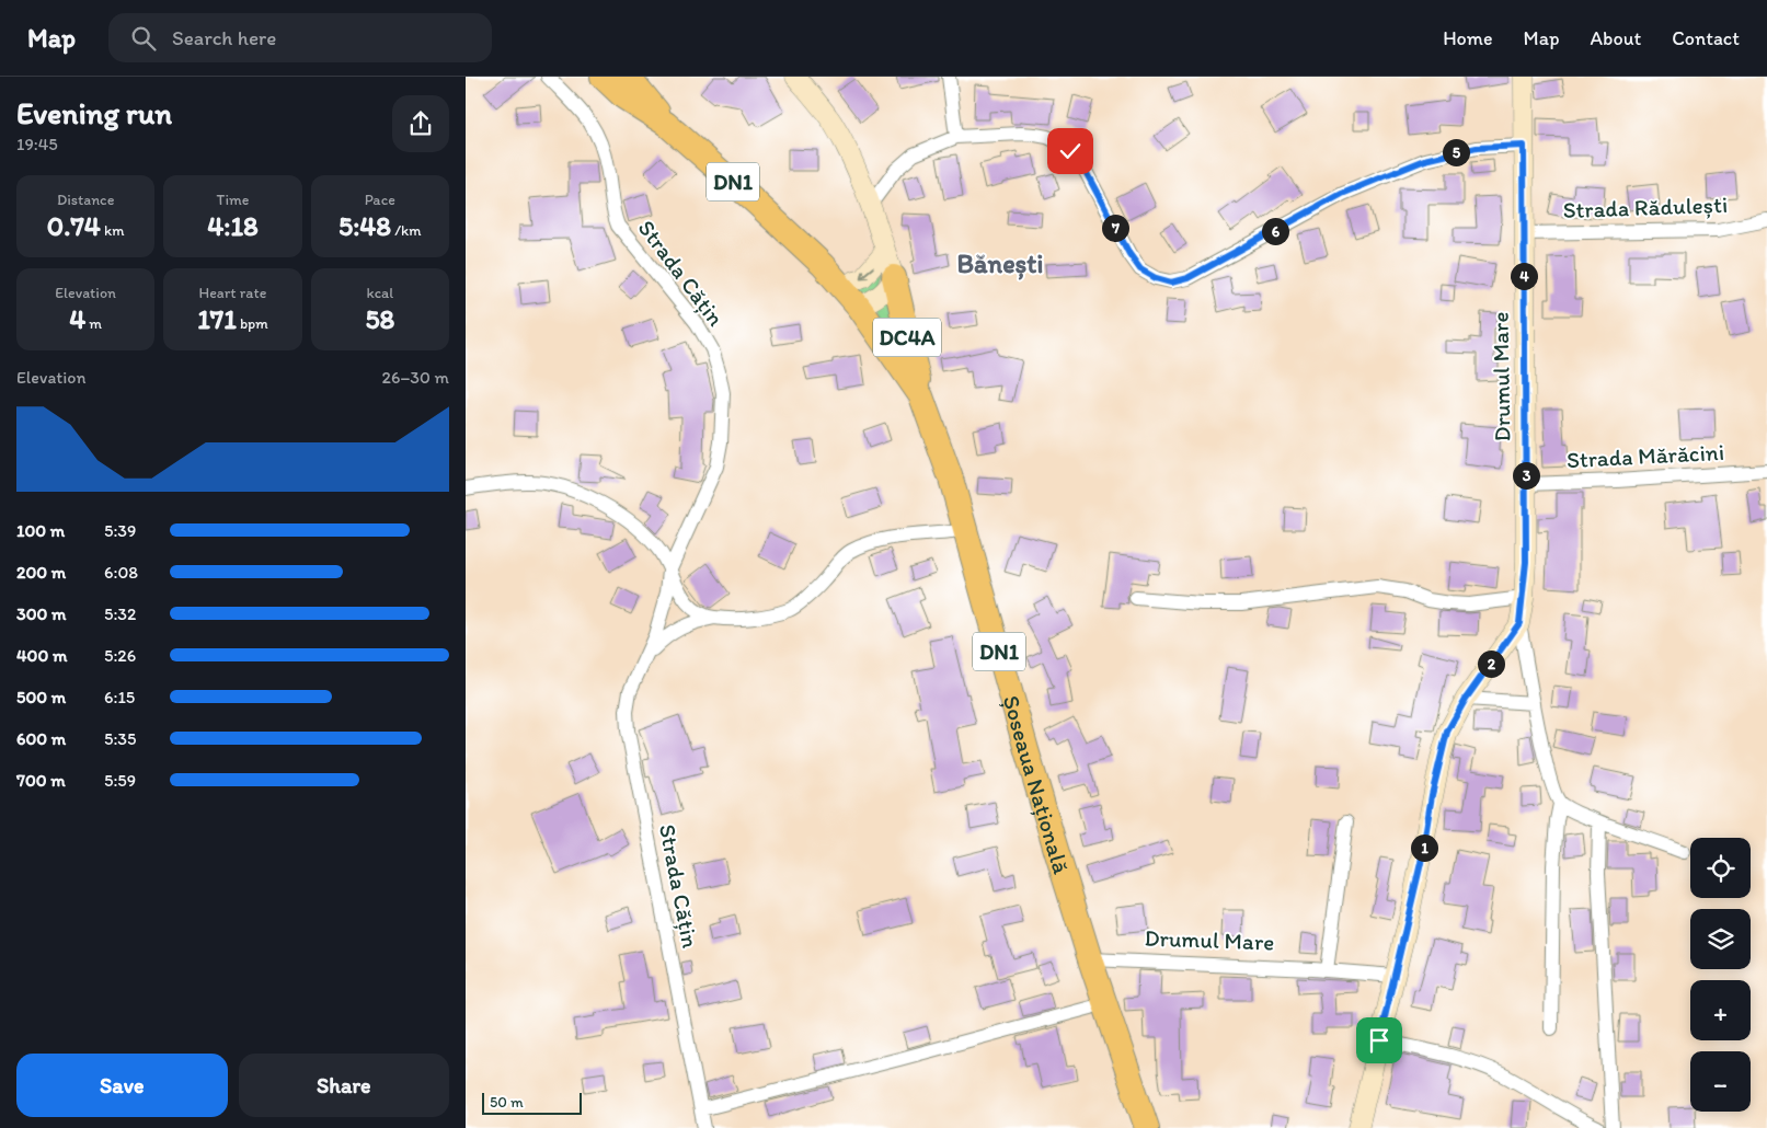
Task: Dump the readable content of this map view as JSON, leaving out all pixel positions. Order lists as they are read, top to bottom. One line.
{"streets":{"highway":["DN1","DC4A","Șoseaua Națională"],"street":["Strada Rădulești","Strada Cățin","Drumul Mare","Strada Mărăcini"]},"crossings":[["DN1","Șoseaua Națională"],["Strada Rădulești","Drumul Mare"],["Strada Cățin","Șoseaua Națională"],["DC4A","Șoseaua Națională"],["Drumul Mare","Strada Mărăcini"],["Drumul Mare","Șoseaua Națională"]],"districts":["Bănești"],"scale_bar":"50 m","page":{"header":"Map","search":"Search here","nav":["Home","Map","About","Contact"],"heading":["Evening run","19:45"],"pins":["5","7","6","4","3","2","1"],"stats":[["Distance","0.74 km"],["Time","4:18"],["Pace","5:48 /km"],["Elevation","4 m"],["Heart rate","171 bpm"],["kcal","58"]],"chart":["Elevation","26–30 m"],"list":[{"name":"100 m","note":"5:39"},{"name":"200 m","note":"6:08"},{"name":"300 m","note":"5:32"},{"name":"400 m","note":"5:26"},{"name":"500 m","note":"6:15"},{"name":"600 m","note":"5:35"},{"name":"700 m","note":"5:59"}],"map_buttons":["+","−"],"buttons":["Save","Share"],"scale":"50 m"}}
